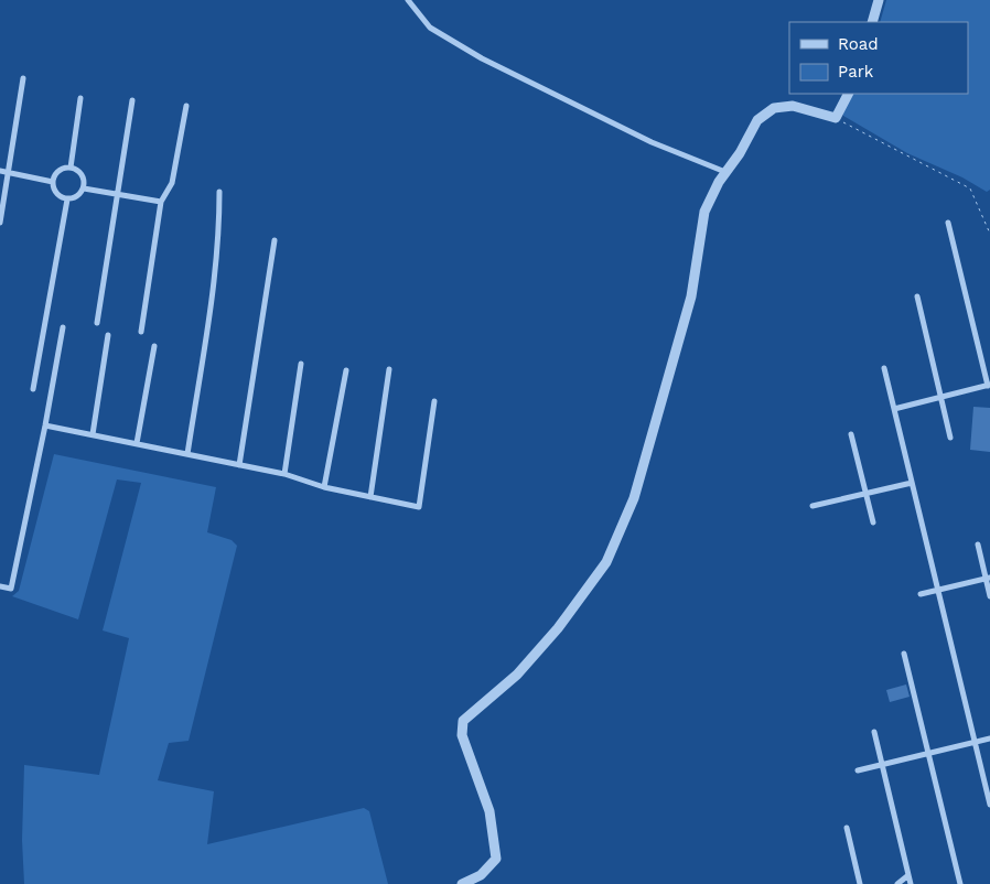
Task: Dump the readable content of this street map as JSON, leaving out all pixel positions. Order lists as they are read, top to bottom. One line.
{"legend":["Road","Park"]}
